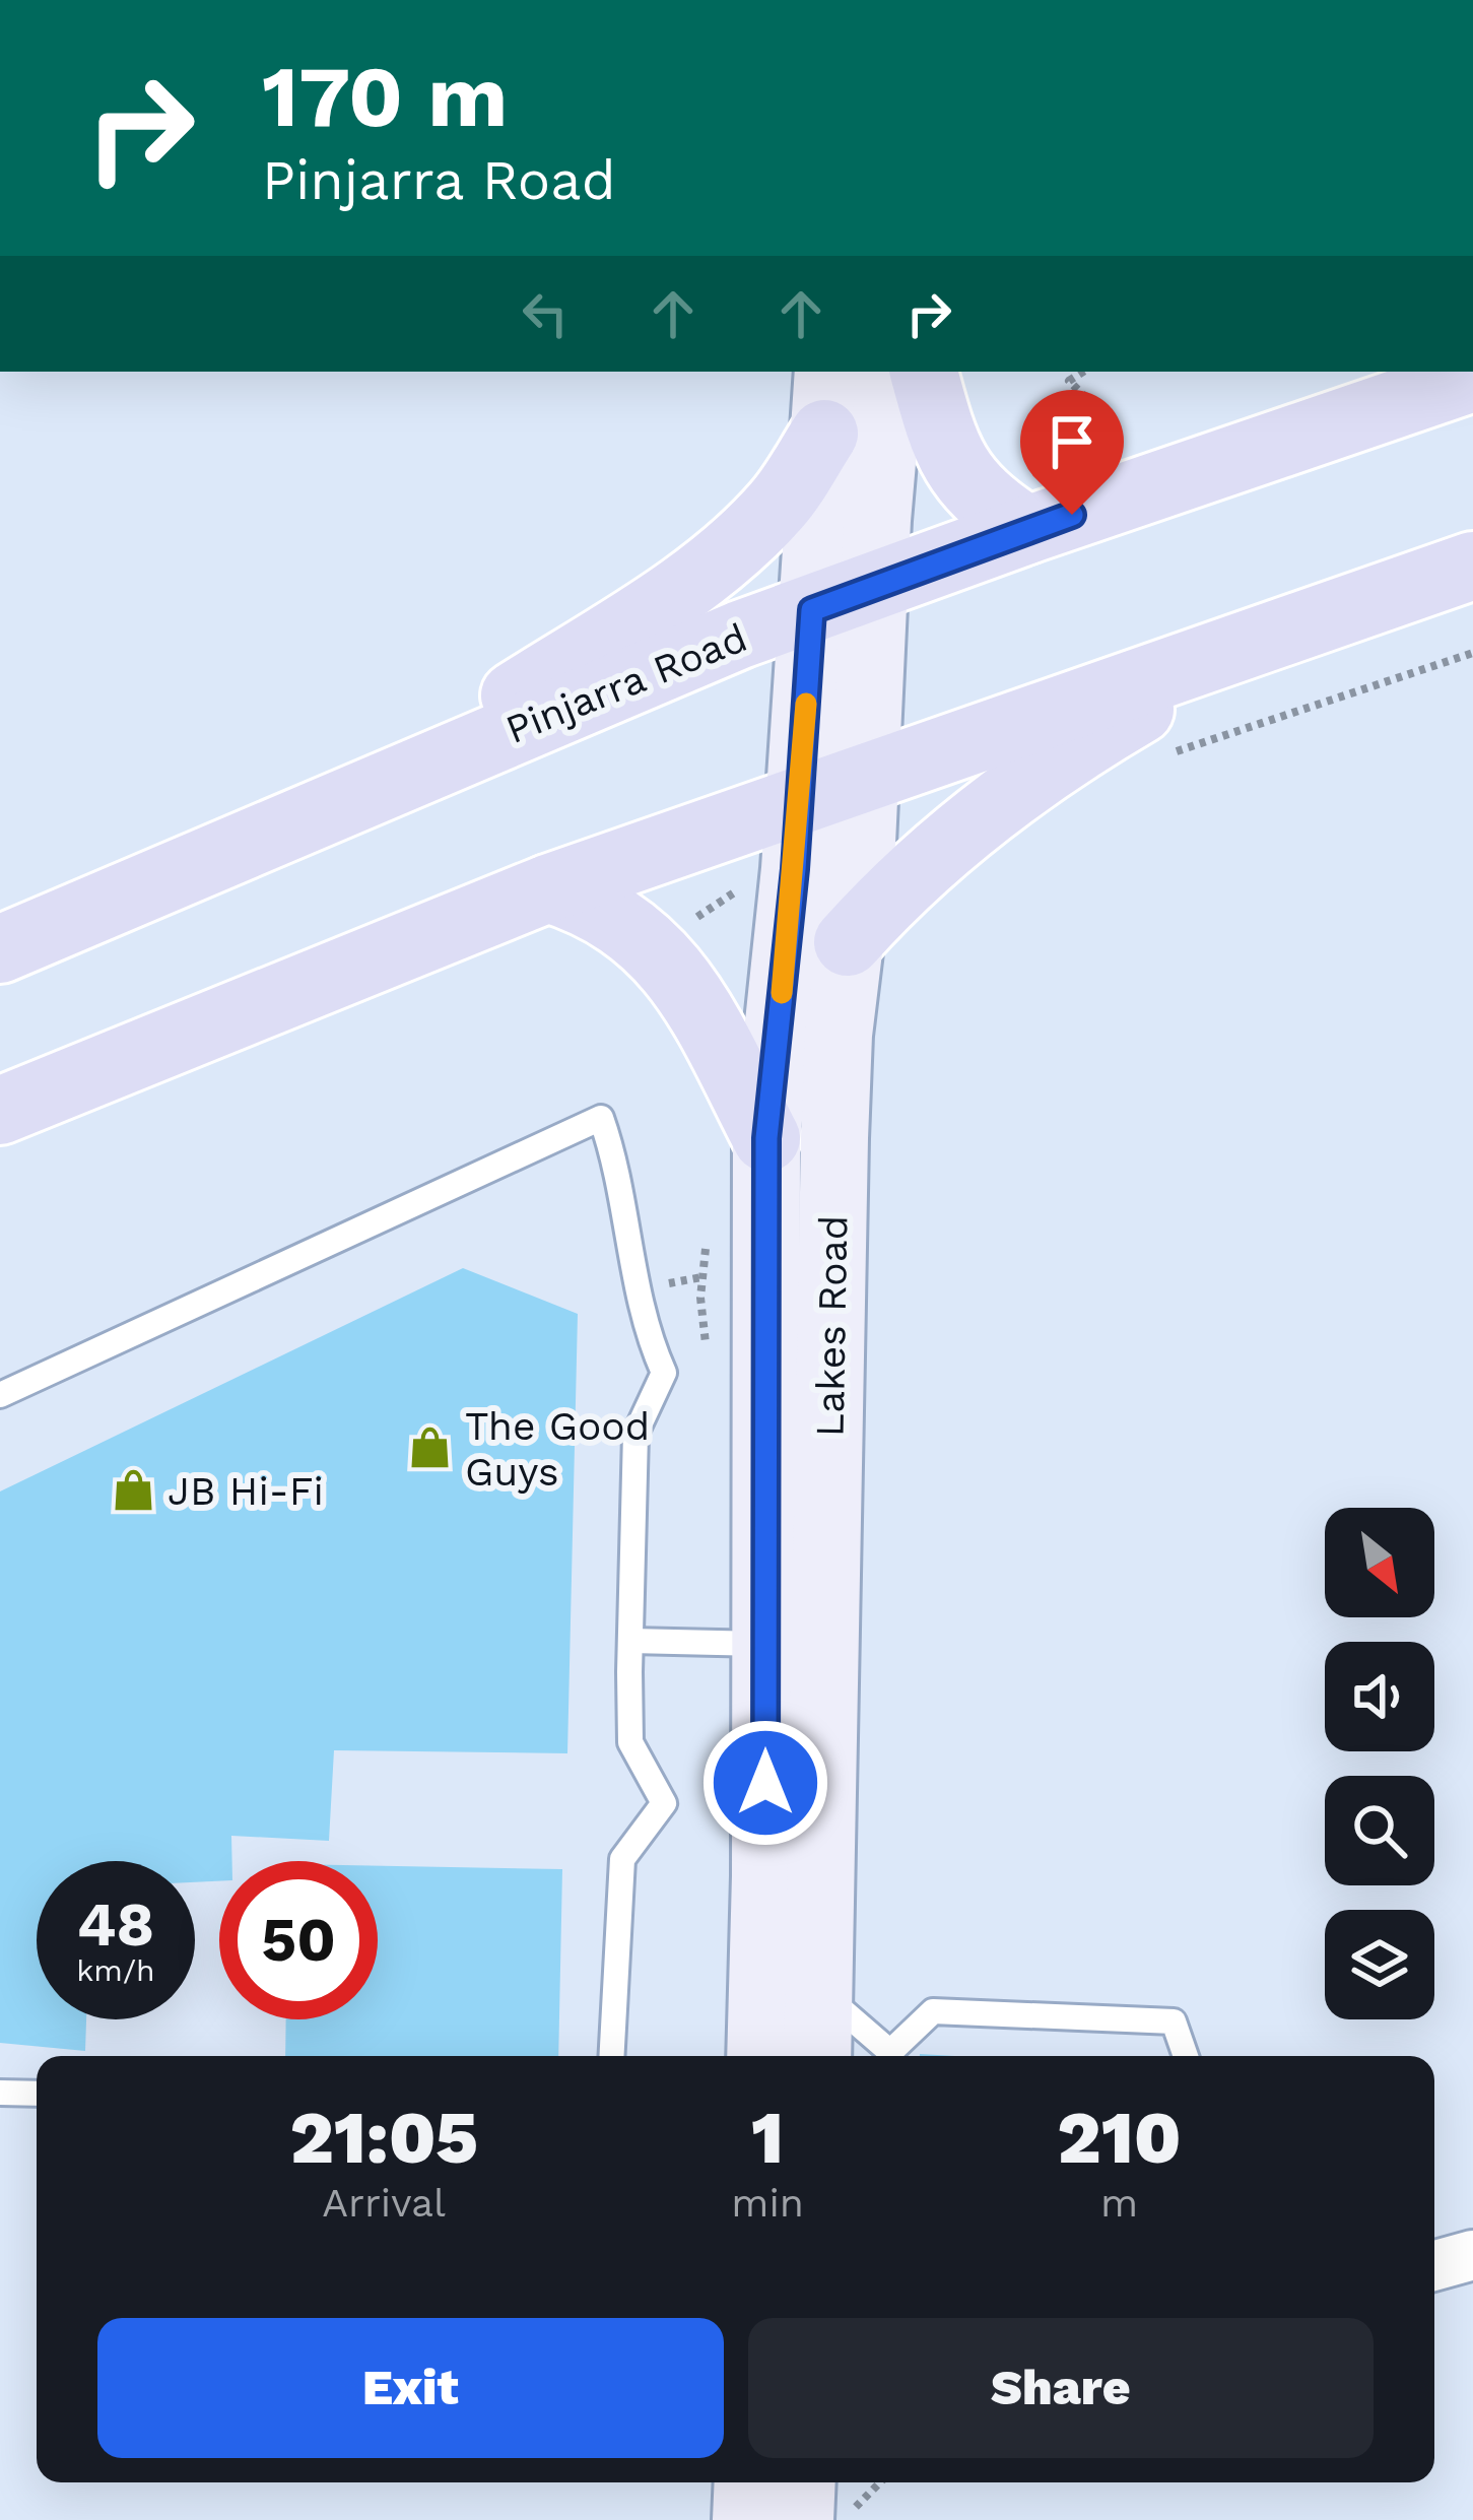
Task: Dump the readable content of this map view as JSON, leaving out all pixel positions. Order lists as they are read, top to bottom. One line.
{"streets":{"main road":["Pinjarra Road","Lakes Road"]},"crossings":[["Pinjarra Road","Lakes Road"]],"places":{"shop":["The Good Guys","JB Hi-Fi"]},"north":"bottom right","page":{"turn":["170 m","Pinjarra Road"],"speed":"48 km/h","limit":"50","eta":["21:05","Arrival","1","min","210","m"],"buttons":["Exit","Share"]}}
